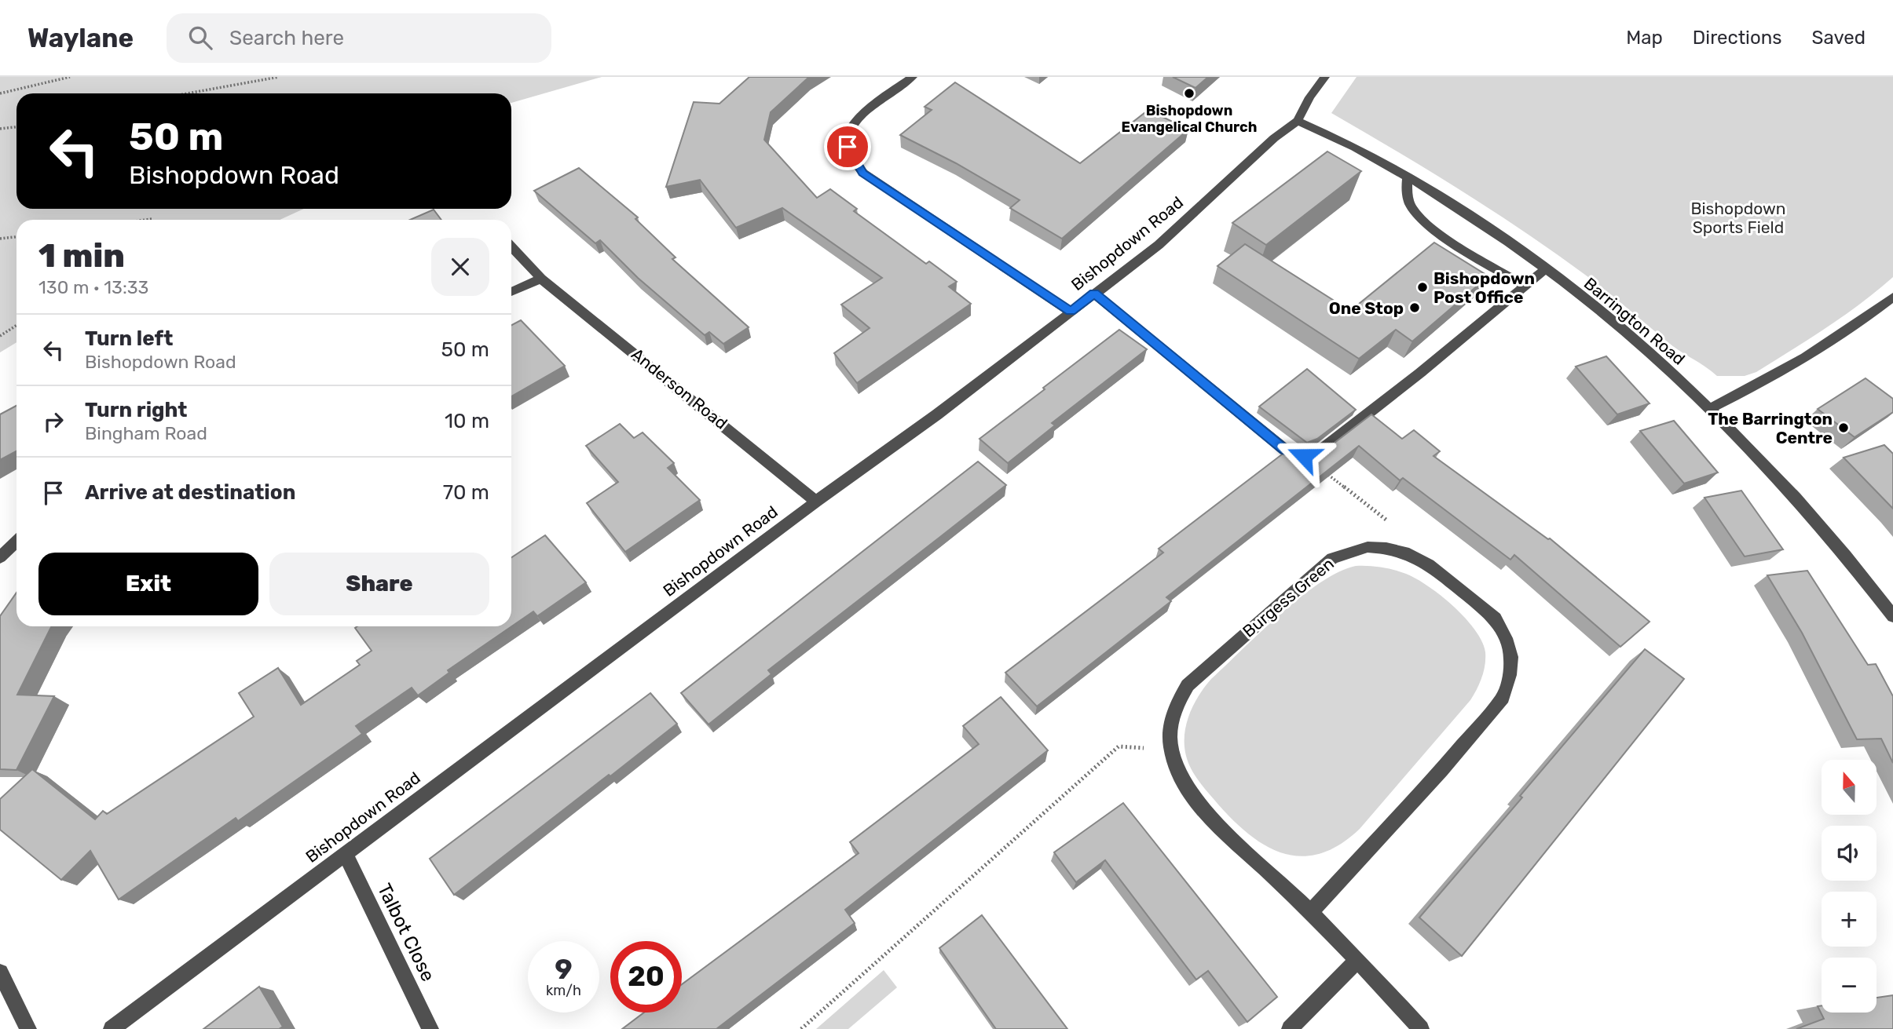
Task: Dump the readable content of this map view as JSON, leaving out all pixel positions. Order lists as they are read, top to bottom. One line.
{"streets":{"street":["Bishopdown Road","Barrington Road","Anderson Road","Burgess Green","Talbot Close"]},"crossings":[["Bishopdown Road","Barrington Road"],["Bishopdown Road","Anderson Road"],["Bishopdown Road","Talbot Close"]],"parks":["Bishopdown Sports Field"],"places":["Bishopdown Evangelical Church","Bishopdown Post Office","One Stop","The Barrington Centre"],"north":"top","page":{"header":"Waylane","search":"Search here","nav":["Map","Directions","Saved"],"turn":["50 m","Bishopdown Road"],"heading":["1 min","130 m · 13:33"],"list":[{"name":"Turn left","note":"Bishopdown Road","value":"50 m"},{"name":"Turn right","note":"Bingham Road","value":"10 m"},{"name":"Arrive at destination","value":"70 m"}],"buttons":["Exit","Share"],"map_buttons":["+","−"],"speed":"9 km/h","limit":"20"}}
